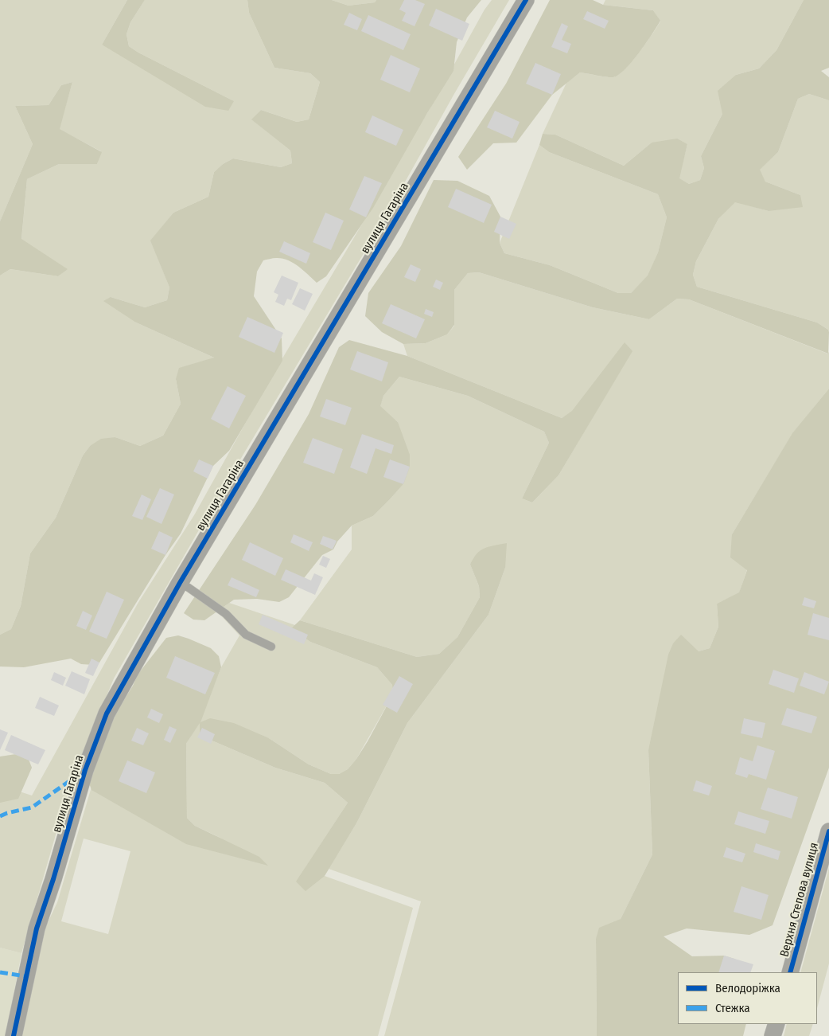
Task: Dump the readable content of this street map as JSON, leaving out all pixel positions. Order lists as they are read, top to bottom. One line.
{"streets":{"street":["вулиця Гагаріна","Верхня Степова вулиця"]},"legend":["Велодоріжка","Стежка"]}
